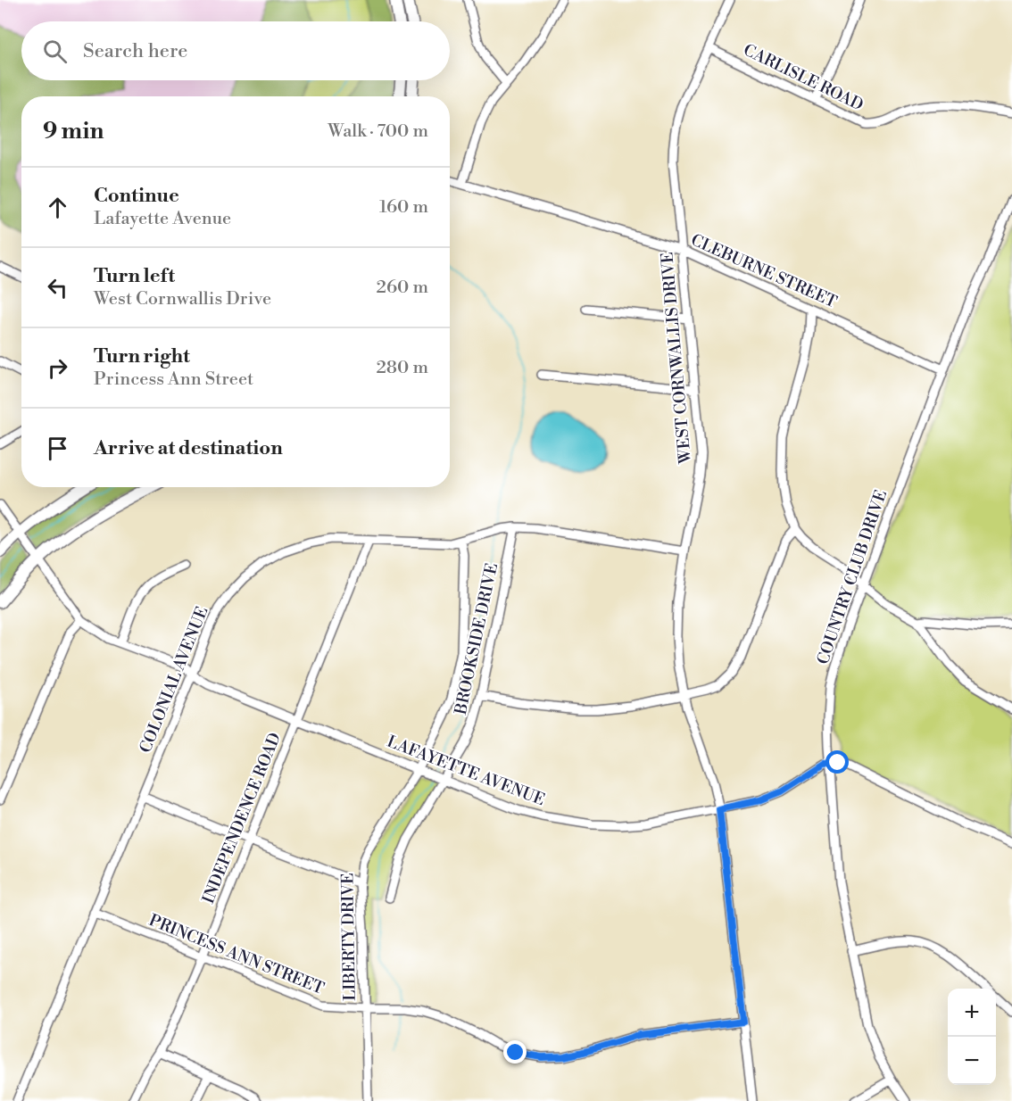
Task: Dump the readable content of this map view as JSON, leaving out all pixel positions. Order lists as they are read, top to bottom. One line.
{"streets":{"street":["CARLISLE ROAD","CLEBURNE STREET","WEST CORNWALLIS DRIVE","COUNTRY CLUB DRIVE","BROOKSIDE DRIVE","COLONIAL AVENUE","LAFAYETTE AVENUE","INDEPENDENCE ROAD","LIBERTY DRIVE","PRINCESS ANN STREET"]},"crossings":[["CARLISLE ROAD","WEST CORNWALLIS DRIVE"],["CLEBURNE STREET","WEST CORNWALLIS DRIVE"],["CLEBURNE STREET","COUNTRY CLUB DRIVE"],["WEST CORNWALLIS DRIVE","COLONIAL AVENUE"],["WEST CORNWALLIS DRIVE","LAFAYETTE AVENUE"],["WEST CORNWALLIS DRIVE","PRINCESS ANN STREET"],["COUNTRY CLUB DRIVE","LAFAYETTE AVENUE"],["BROOKSIDE DRIVE","COLONIAL AVENUE"],["BROOKSIDE DRIVE","LAFAYETTE AVENUE"],["COLONIAL AVENUE","LAFAYETTE AVENUE"],["COLONIAL AVENUE","INDEPENDENCE ROAD"],["COLONIAL AVENUE","LIBERTY DRIVE"],["COLONIAL AVENUE","PRINCESS ANN STREET"],["LAFAYETTE AVENUE","INDEPENDENCE ROAD"],["LAFAYETTE AVENUE","LIBERTY DRIVE"],["INDEPENDENCE ROAD","PRINCESS ANN STREET"],["LIBERTY DRIVE","PRINCESS ANN STREET"]],"page":{"search":"Search here","heading":["9 min","Walk · 700 m"],"list":[["Continue","Lafayette Avenue","160 m"],["Turn left","West Cornwallis Drive","260 m"],["Turn right","Princess Ann Street","280 m"],"Arrive at destination"],"map_buttons":["+","−"]}}
